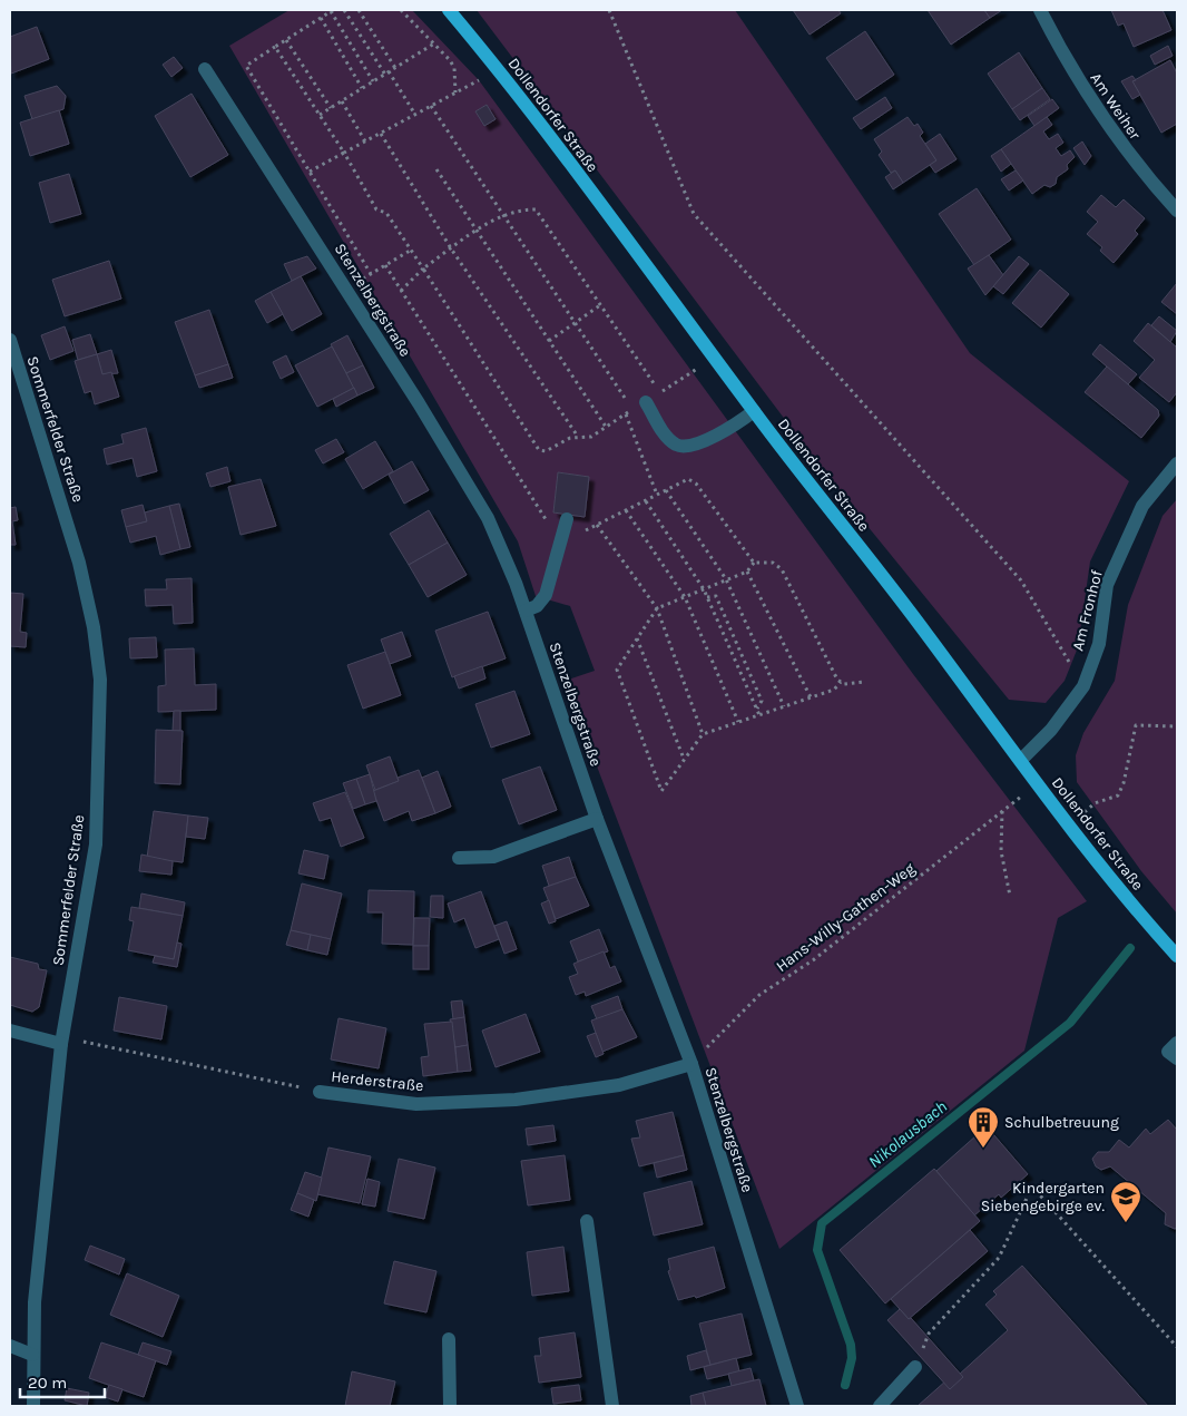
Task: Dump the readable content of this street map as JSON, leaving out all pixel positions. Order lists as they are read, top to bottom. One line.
{"streets":{"main road":["Dollendorfer Straße"],"street":["Am Weiher","Stenzelbergstraße","Sommerfelder Straße","Am Fronhof","Herderstraße"],"path":["Hans-Willy-Gathen-Weg"]},"crossings":[["Dollendorfer Straße","Am Fronhof"],["Stenzelbergstraße","Hans-Willy-Gathen-Weg"],["Stenzelbergstraße","Herderstraße"],["Sommerfelder Straße","Herderstraße"],["Hans-Willy-Gathen-Weg","Herderstraße"]],"water":["Nikolausbach"],"places":{"building":["Schulbetreuung"],"school or university":["Kindergarten Siebengebirge ev."]},"scale_bar":"20 m"}
